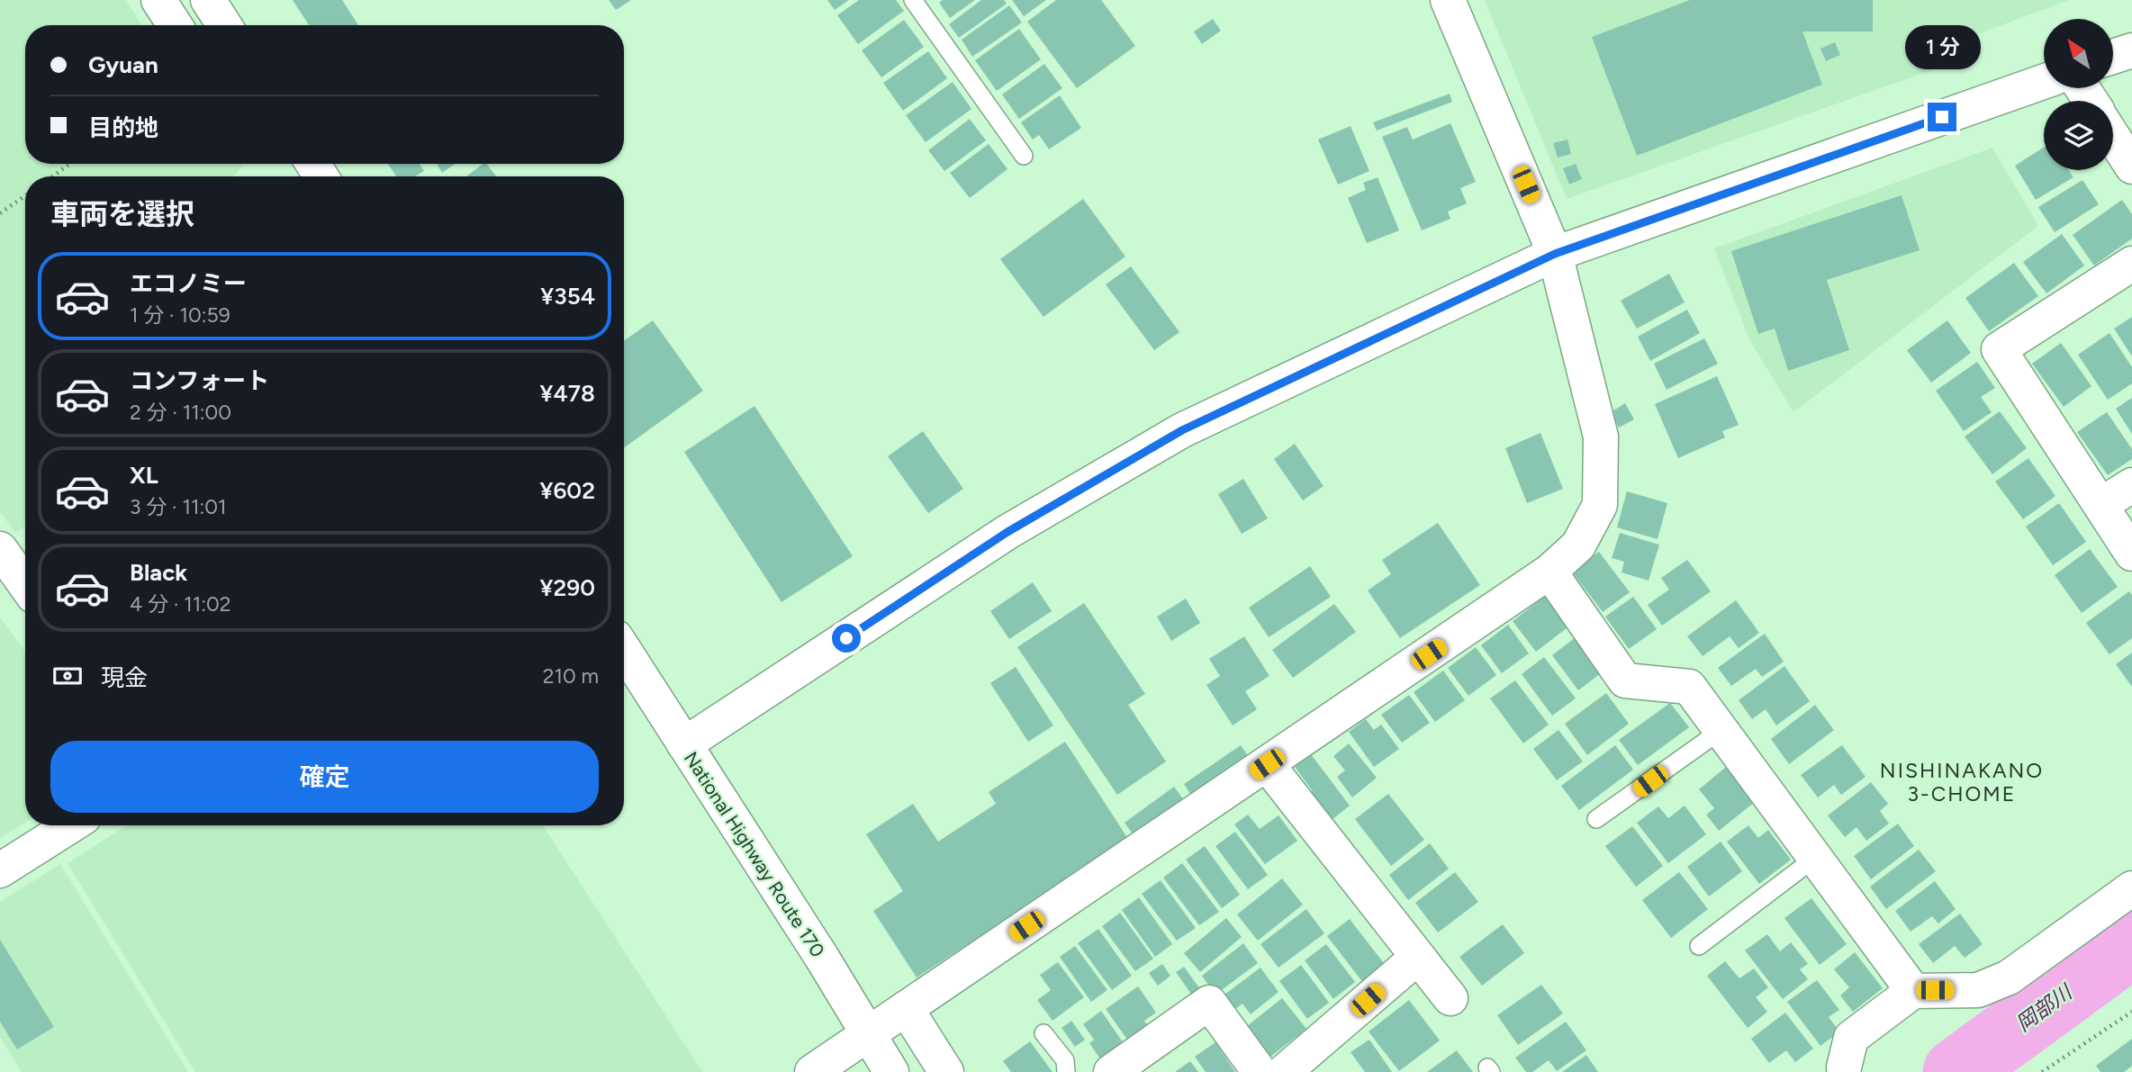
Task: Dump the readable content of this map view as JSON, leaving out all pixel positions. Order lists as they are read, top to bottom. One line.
{"streets":{"main road":["National Highway Route 170"]},"districts":["NISHINAKANO 3-CHOME"],"water":["岡部川"],"north":"top left","page":{"bubble":"1 分","banner":["Gyuan","目的地"],"heading":"車両を選択","list":[{"name":"エコノミー","note":"1 分 · 10:59","value":"¥354"},{"name":"コンフォート","note":"2 分 · 11:00","value":"¥478"},{"name":"XL","note":"3 分 · 11:01","value":"¥602"},{"name":"Black","note":"4 分 · 11:02","value":"¥290"}],"pay":["現金","210 m"],"buttons":"確定"}}
